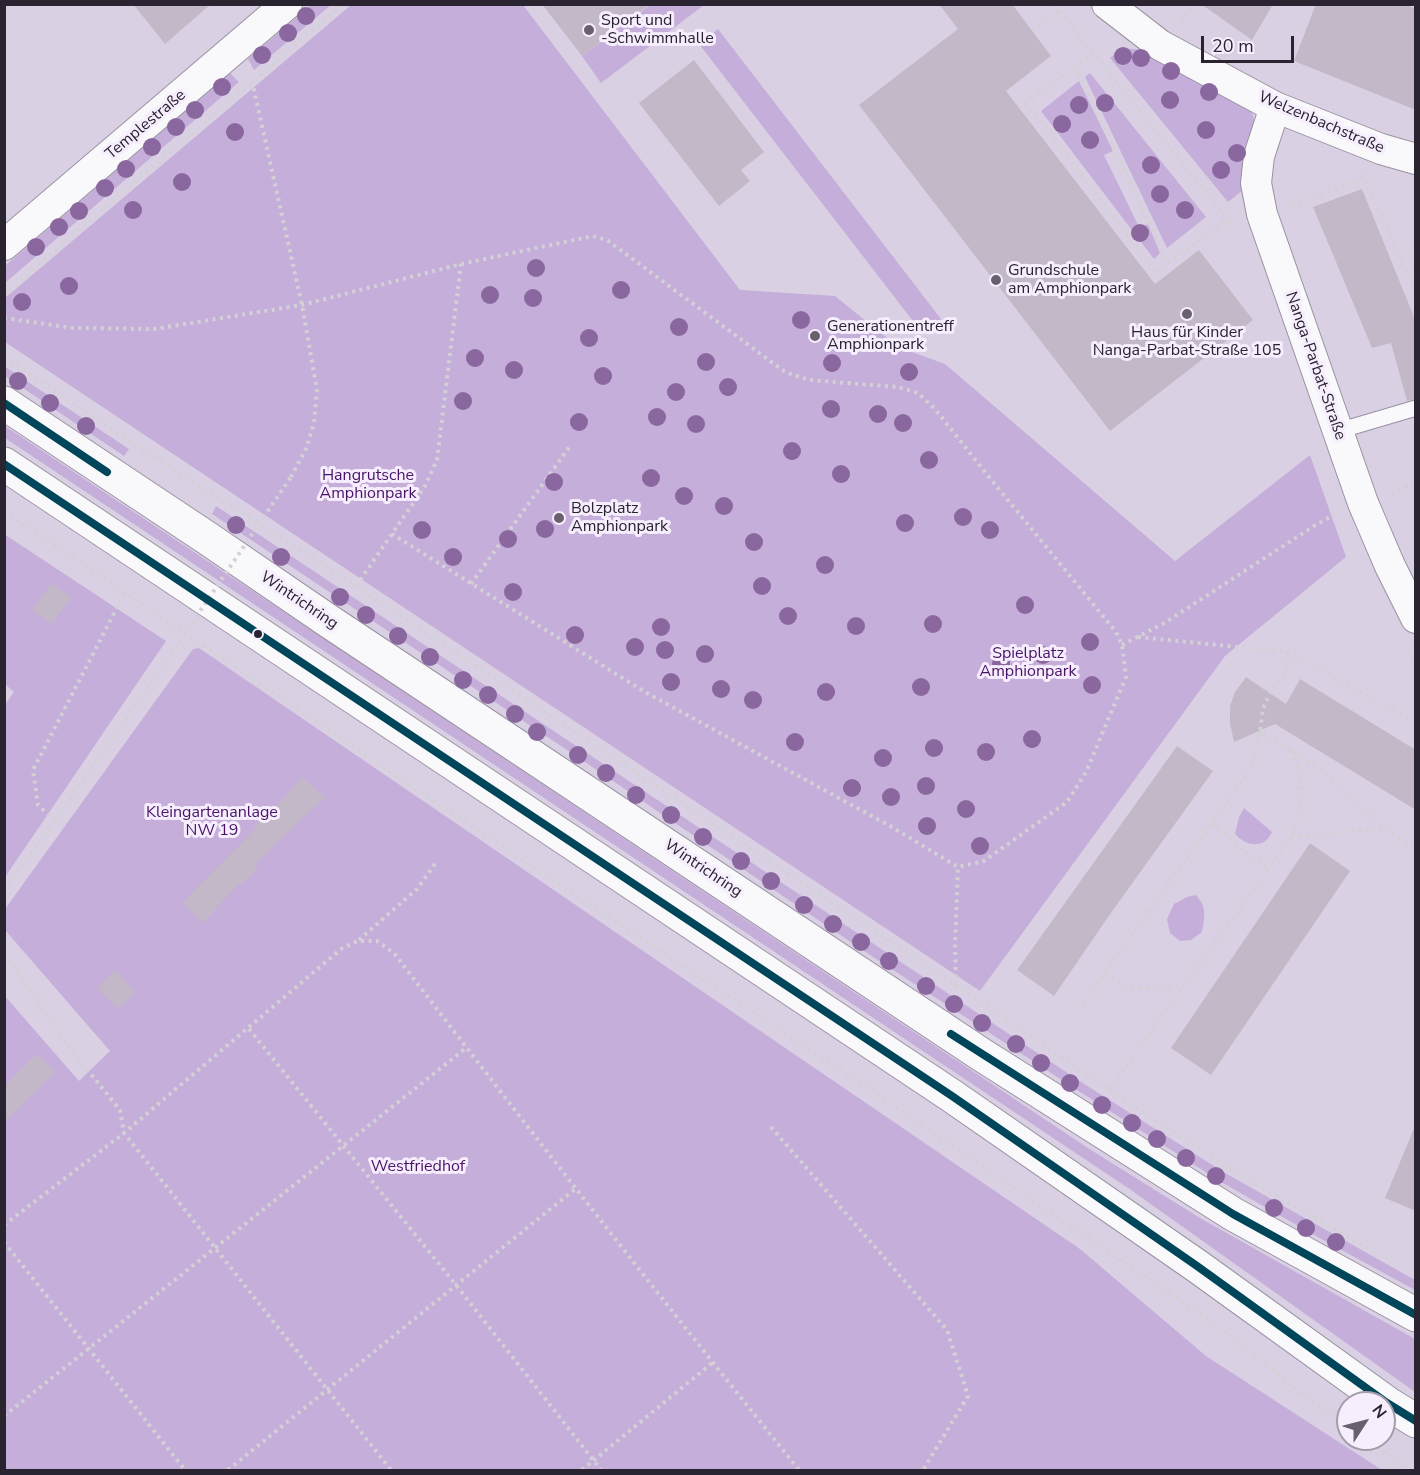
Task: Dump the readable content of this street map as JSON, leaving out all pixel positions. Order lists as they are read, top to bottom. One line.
{"streets":{"main road":["Wintrichring"],"street":["Welzenbachstraße","Templestraße","Nanga-Parbat-Straße"]},"crossings":[["Welzenbachstraße","Nanga-Parbat-Straße"]],"parks":["Hangrutsche Amphionpark","Spielplatz Amphionpark","Kleingartenanlage NW 19","Westfriedhof"],"places":["Sport und -Schwimmhalle","Grundschule am Amphionpark","Haus für Kinder Nanga-Parbat-Straße 105","Generationentreff Amphionpark","Bolzplatz Amphionpark"],"scale_bar":"20 m","north":"top right"}
